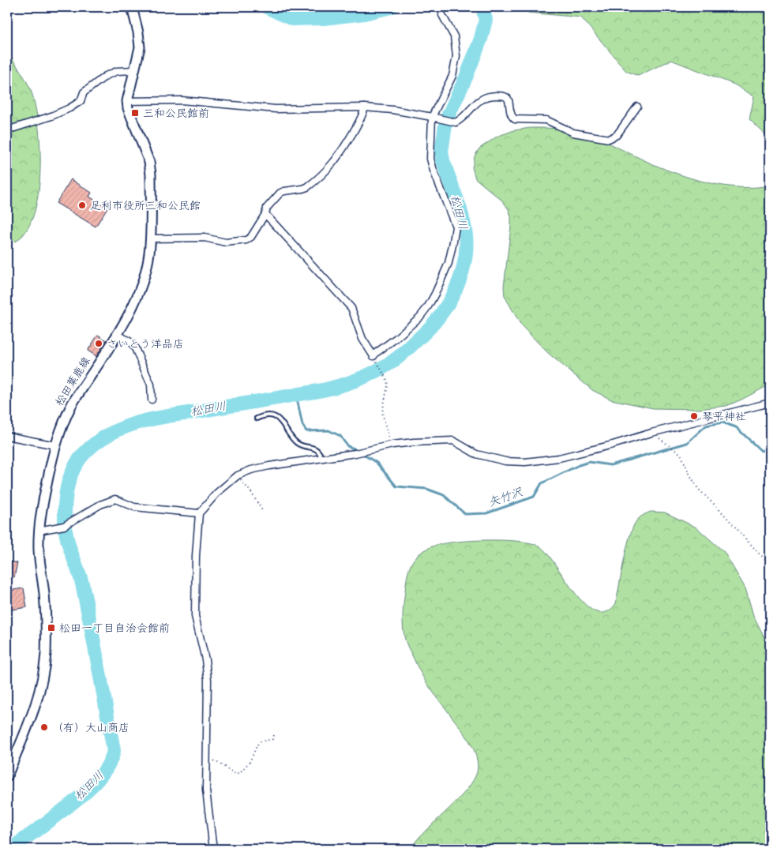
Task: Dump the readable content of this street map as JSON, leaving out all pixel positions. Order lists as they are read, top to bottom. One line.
{"streets":{"main road":["松田葉鹿線"]},"water":["松田川","矢竹沢"],"places":{"transit":["三和公民館前","松田一丁目自治会館前"],"other":["足利市役所三和公民館","さいとう洋品店","琴平神社","（有）大山商店"]}}
